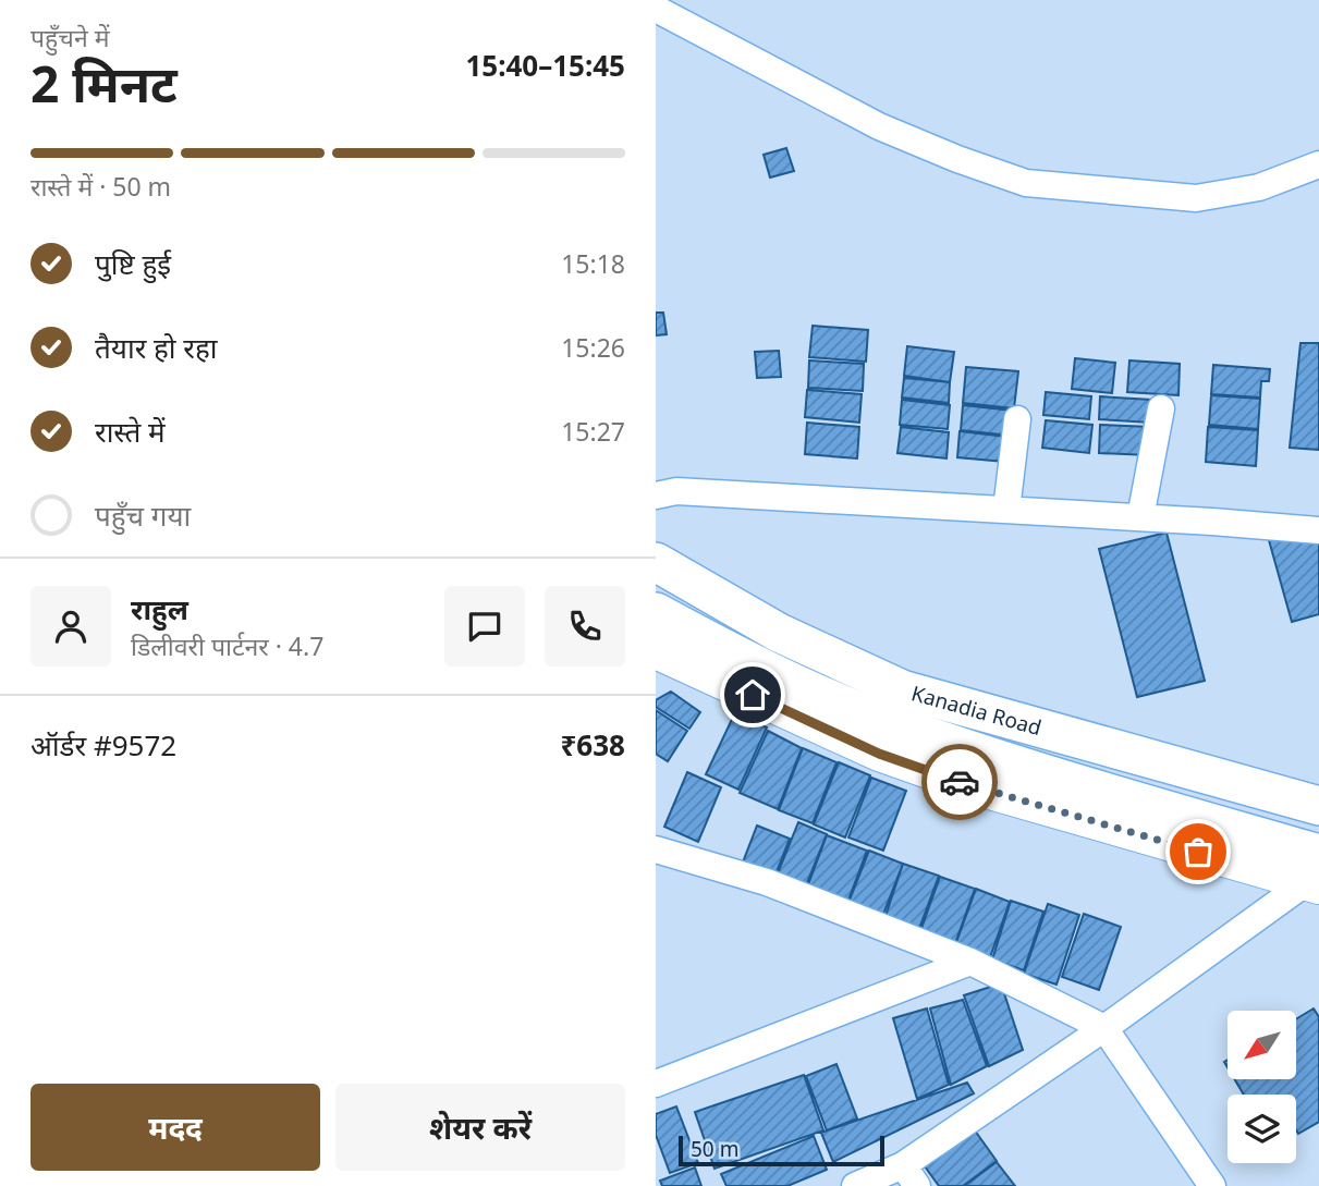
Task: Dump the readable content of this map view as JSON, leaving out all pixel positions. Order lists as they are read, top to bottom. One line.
{"streets":{"main road":["Kanadia Road"]},"scale_bar":"50 m","north":"bottom left","page":{"heading":["2 मिनट","पहुँचने में","15:40–15:45"],"panel":["राहुल","डिलीवरी पार्टनर · 4.7","ऑर्डर #9572","₹638"],"bar":"रास्ते में · 50 m","list":[["पुष्टि हुई","15:18"],["तैयार हो रहा","15:26"],["रास्ते में","15:27"],"पहुँच गया"],"buttons":["मदद","शेयर करें"],"scale":"50 m"}}
